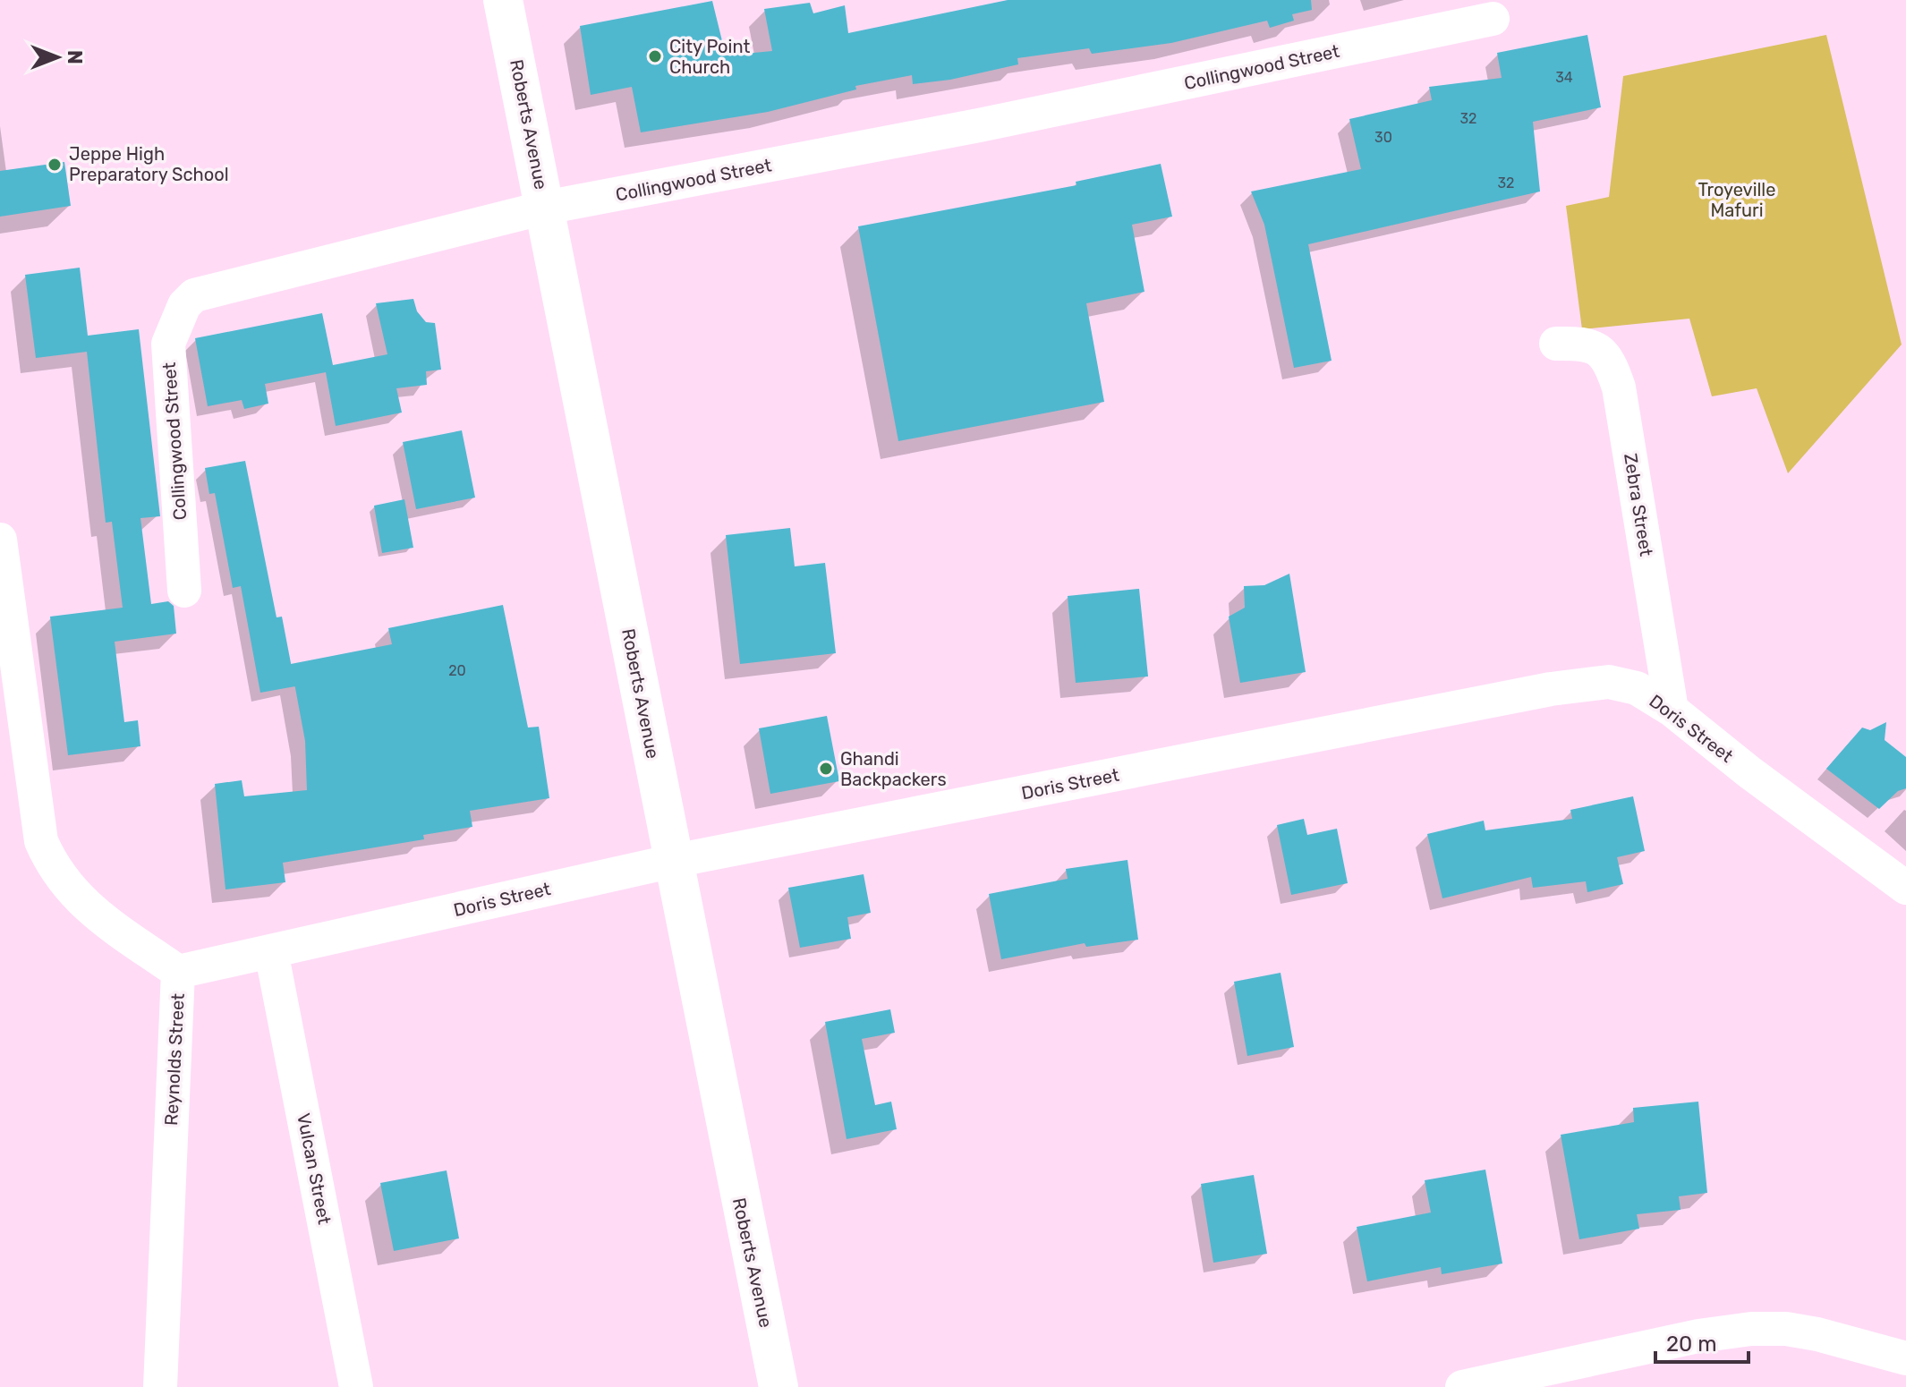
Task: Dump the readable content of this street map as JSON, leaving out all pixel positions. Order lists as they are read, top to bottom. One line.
{"streets":{"main road":["Roberts Avenue"],"street":["Collingwood Street","Zebra Street","Doris Street","Reynolds Street","Vulcan Street"]},"crossings":[["Collingwood Street","Roberts Avenue"],["Roberts Avenue","Doris Street"],["Zebra Street","Doris Street"],["Doris Street","Reynolds Street"],["Doris Street","Vulcan Street"]],"parks":["Troyeville Mafuri"],"places":["City Point Church","Jeppe High Preparatory School","Ghandi Backpackers"],"house_numbers":["34","32","30","32","20"],"scale_bar":"20 m","north":"right"}
